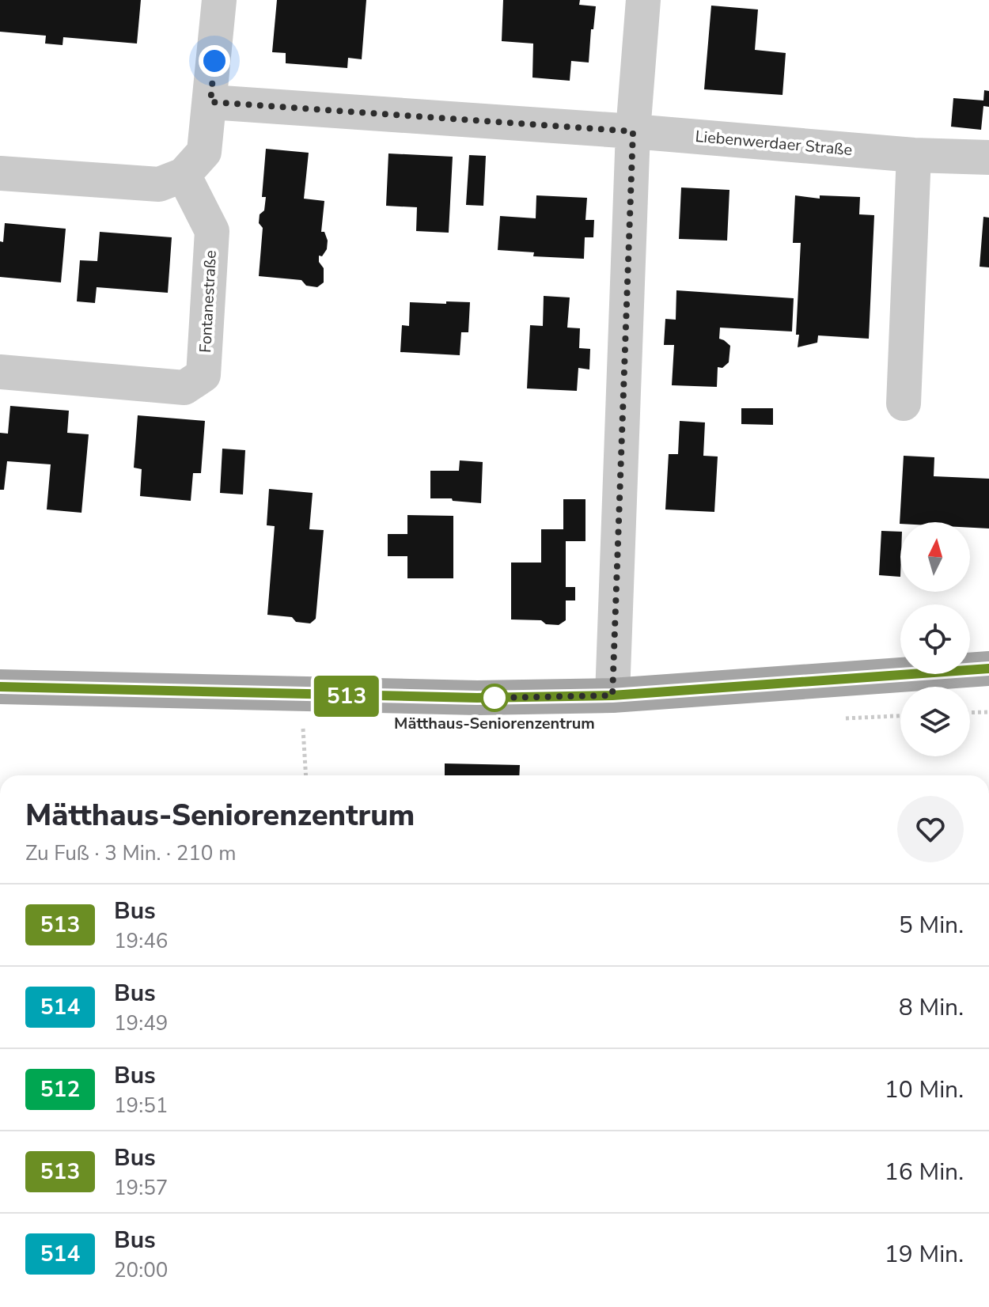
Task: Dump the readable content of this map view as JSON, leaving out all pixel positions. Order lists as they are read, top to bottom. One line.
{"streets":{"street":["Liebenwerdaer Straße","Fontanestraße"]},"places":["Mätthaus-Seniorenzentrum"],"lines":["bus line 513"],"north":"top","page":{"on_map":"513","heading":["Mätthaus-Seniorenzentrum","Zu Fuß · 3 Min. · 210 m"],"list":[{"mark":"513","name":"Bus","note":"19:46","value":"5 Min."},{"mark":"514","name":"Bus","note":"19:49","value":"8 Min."},{"mark":"512","name":"Bus","note":"19:51","value":"10 Min."},{"mark":"513","name":"Bus","note":"19:57","value":"16 Min."},{"mark":"514","name":"Bus","note":"20:00","value":"19 Min."}]}}
